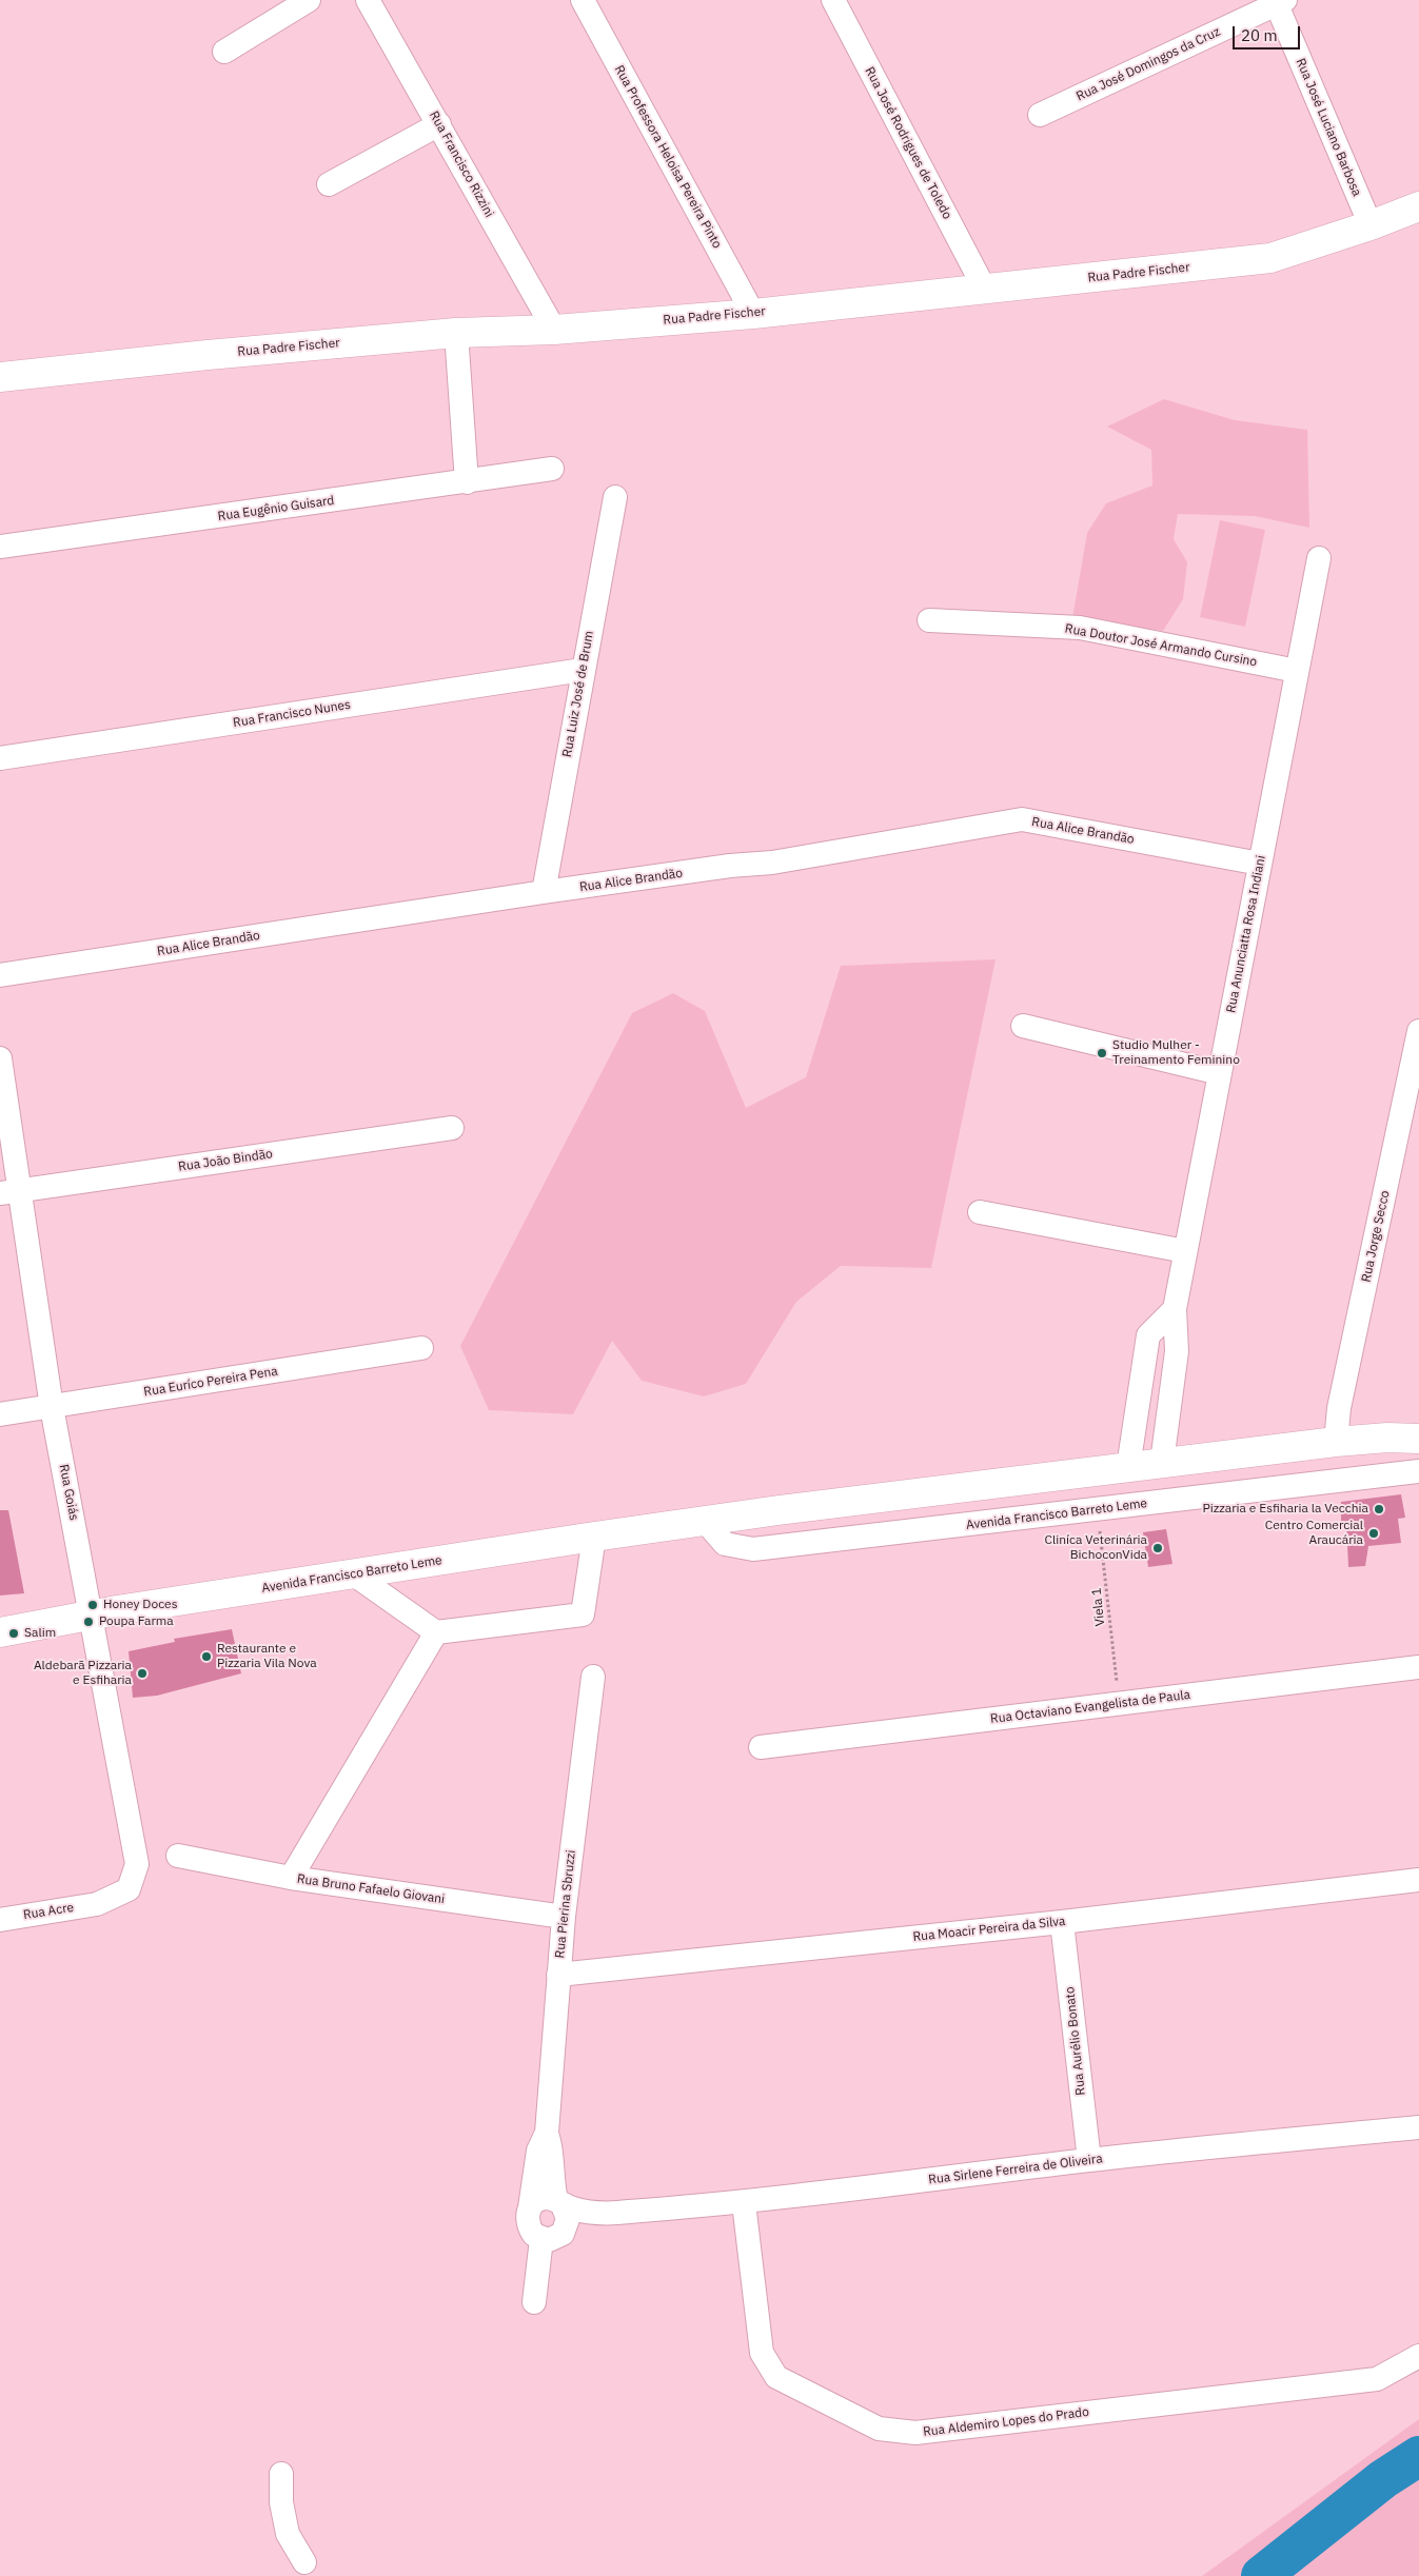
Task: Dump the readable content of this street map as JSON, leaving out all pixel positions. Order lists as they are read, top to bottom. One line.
{"streets":{"main road":["Rua Padre Fischer","Avenida Francisco Barreto Leme"],"street":["Rua José Domingos da Cruz","Rua José Luciano Barbosa","Rua José Rodrigues de Toledo","Rua Professora Heloisa Pereira Pinto","Rua Francisco Rizzini","Rua Eugênio Guisard","Rua Doutor José Armando Cursino","Rua Luiz José de Brum","Rua Francisco Nunes","Rua Alice Brandão","Rua Anunciatta Rosa Indiani","Rua João Bindão","Rua Jorge Secco","Rua Euríco Pereira Pena","Rua Goiás","Rua Octaviano Evangelista de Paula","Rua Bruno Fafaelo Giovani","Rua Pierina Sbruzzi","Rua Acre","Rua Moacir Pereira da Silva","Rua Aurélio Bonato","Rua Sirlene Ferreira de Oliveira","Rua Aldemiro Lopes do Prado"],"path":["Viela 1"]},"crossings":[["Rua José Domingos da Cruz","Rua José Luciano Barbosa"],["Rua José Luciano Barbosa","Rua Padre Fischer"],["Rua José Rodrigues de Toledo","Rua Padre Fischer"],["Rua Professora Heloisa Pereira Pinto","Rua Padre Fischer"],["Rua Francisco Rizzini","Rua Padre Fischer"],["Rua Doutor José Armando Cursino","Rua Anunciatta Rosa Indiani"],["Rua Luiz José de Brum","Rua Francisco Nunes"],["Rua Luiz José de Brum","Rua Alice Brandão"],["Rua Alice Brandão","Rua Anunciatta Rosa Indiani"],["Rua Anunciatta Rosa Indiani","Avenida Francisco Barreto Leme"],["Rua João Bindão","Rua Goiás"],["Rua Jorge Secco","Avenida Francisco Barreto Leme"],["Rua Euríco Pereira Pena","Rua Goiás"],["Rua Goiás","Avenida Francisco Barreto Leme"],["Rua Goiás","Rua Acre"],["Avenida Francisco Barreto Leme","Viela 1"],["Viela 1","Rua Octaviano Evangelista de Paula"],["Rua Bruno Fafaelo Giovani","Rua Pierina Sbruzzi"],["Rua Pierina Sbruzzi","Rua Moacir Pereira da Silva"],["Rua Pierina Sbruzzi","Rua Sirlene Ferreira de Oliveira"],["Rua Moacir Pereira da Silva","Rua Aurélio Bonato"],["Rua Aurélio Bonato","Rua Sirlene Ferreira de Oliveira"],["Rua Sirlene Ferreira de Oliveira","Rua Aldemiro Lopes do Prado"]],"places":["Studio Mulher - Treinamento Feminino","Pizzaria e Esfiharia la Vecchia","Centro Comercial Araucária","Cliníca Veterinária BichoconVida","Honey Doces","Poupa Farma","Salim","Restaurante e Pizzaria Vila Nova","Aldebarã Pizzaria e Esfiharia"],"scale_bar":"20 m"}
